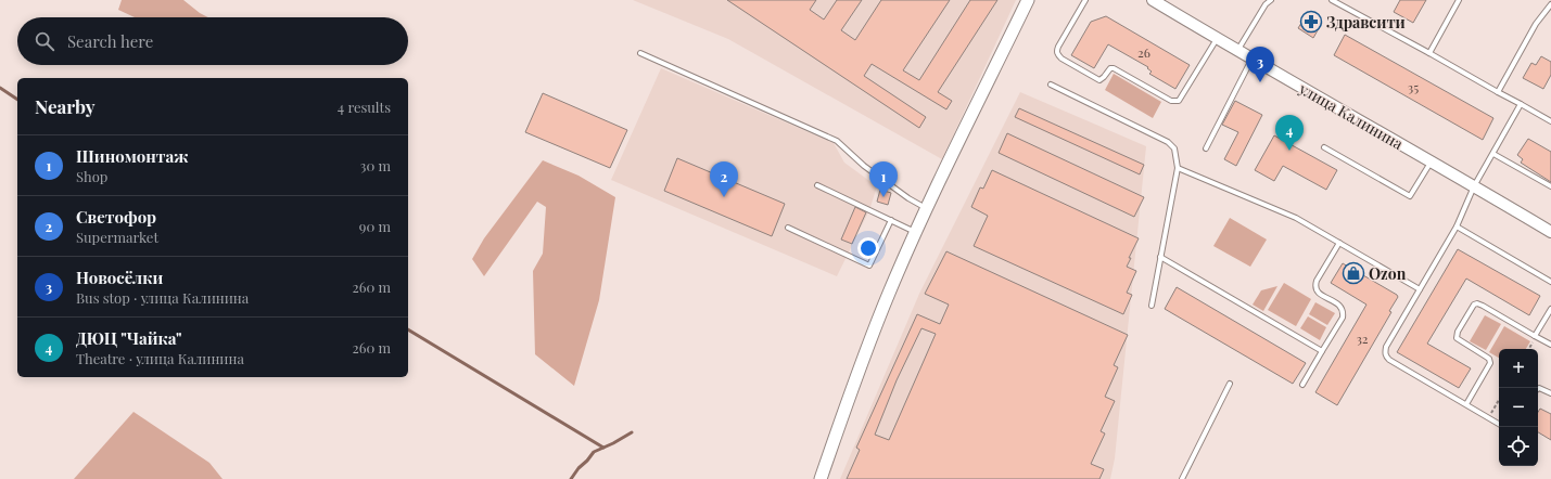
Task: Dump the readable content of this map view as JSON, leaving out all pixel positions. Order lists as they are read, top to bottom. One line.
{"streets":{"street":["улица Калинина"]},"places":{"pharmacy":["Здравсити"],"shop":["Ozon"]},"house_numbers":["26","35","32"],"page":{"search":"Search here","pins":["3","4","1","2"],"heading":["Nearby","4 results"],"list":[{"mark":"1","name":"Шиномонтаж","note":"Shop","value":"30 m"},{"mark":"2","name":"Светофор","note":"Supermarket","value":"90 m"},{"mark":"3","name":"Новосёлки","note":"Bus stop · улица Калинина","value":"260 m"},{"mark":"4","name":"ДЮЦ \"Чайка\"","note":"Theatre · улица Калинина","value":"260 m"}],"map_buttons":["+","−"]}}
